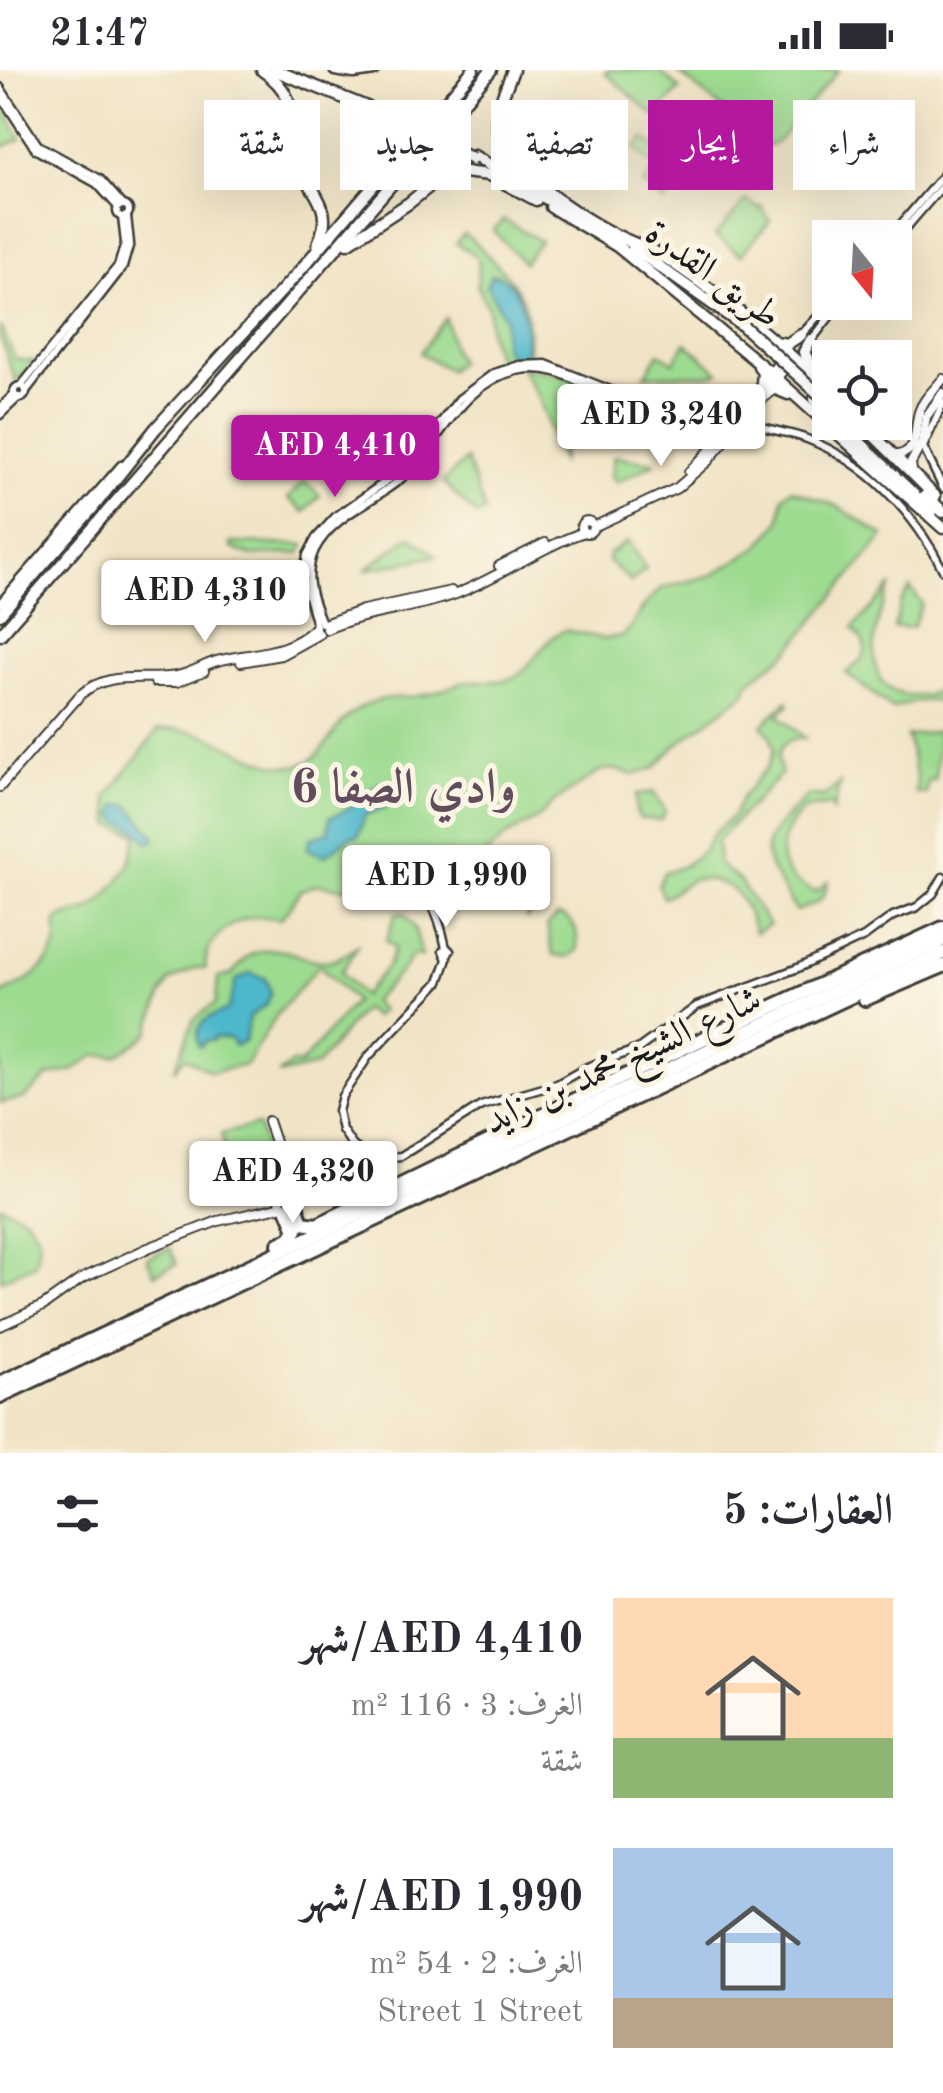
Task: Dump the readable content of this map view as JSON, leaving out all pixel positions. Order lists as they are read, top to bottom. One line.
{"streets":{"highway":["شارع الشيخ محمد بن زايد"],"main road":["طريق القدرة"]},"districts":["وادي الصفا 6"],"north":"bottom","page":{"status":"21:47","chip":["شراء","إيجار","تصفية","جديد","شقة"],"price":["AED 3,240","AED 4,410","AED 4,310","AED 1,990","AED 4,320"],"heading":"العقارات: 5","list":[{"name":"AED 4,410/شهر","note":"الغرف: 3 · 116 m² · شقة"},{"name":"AED 1,990/شهر","note":"الغرف: 2 · 54 m² · Street 1 Street"}]}}
